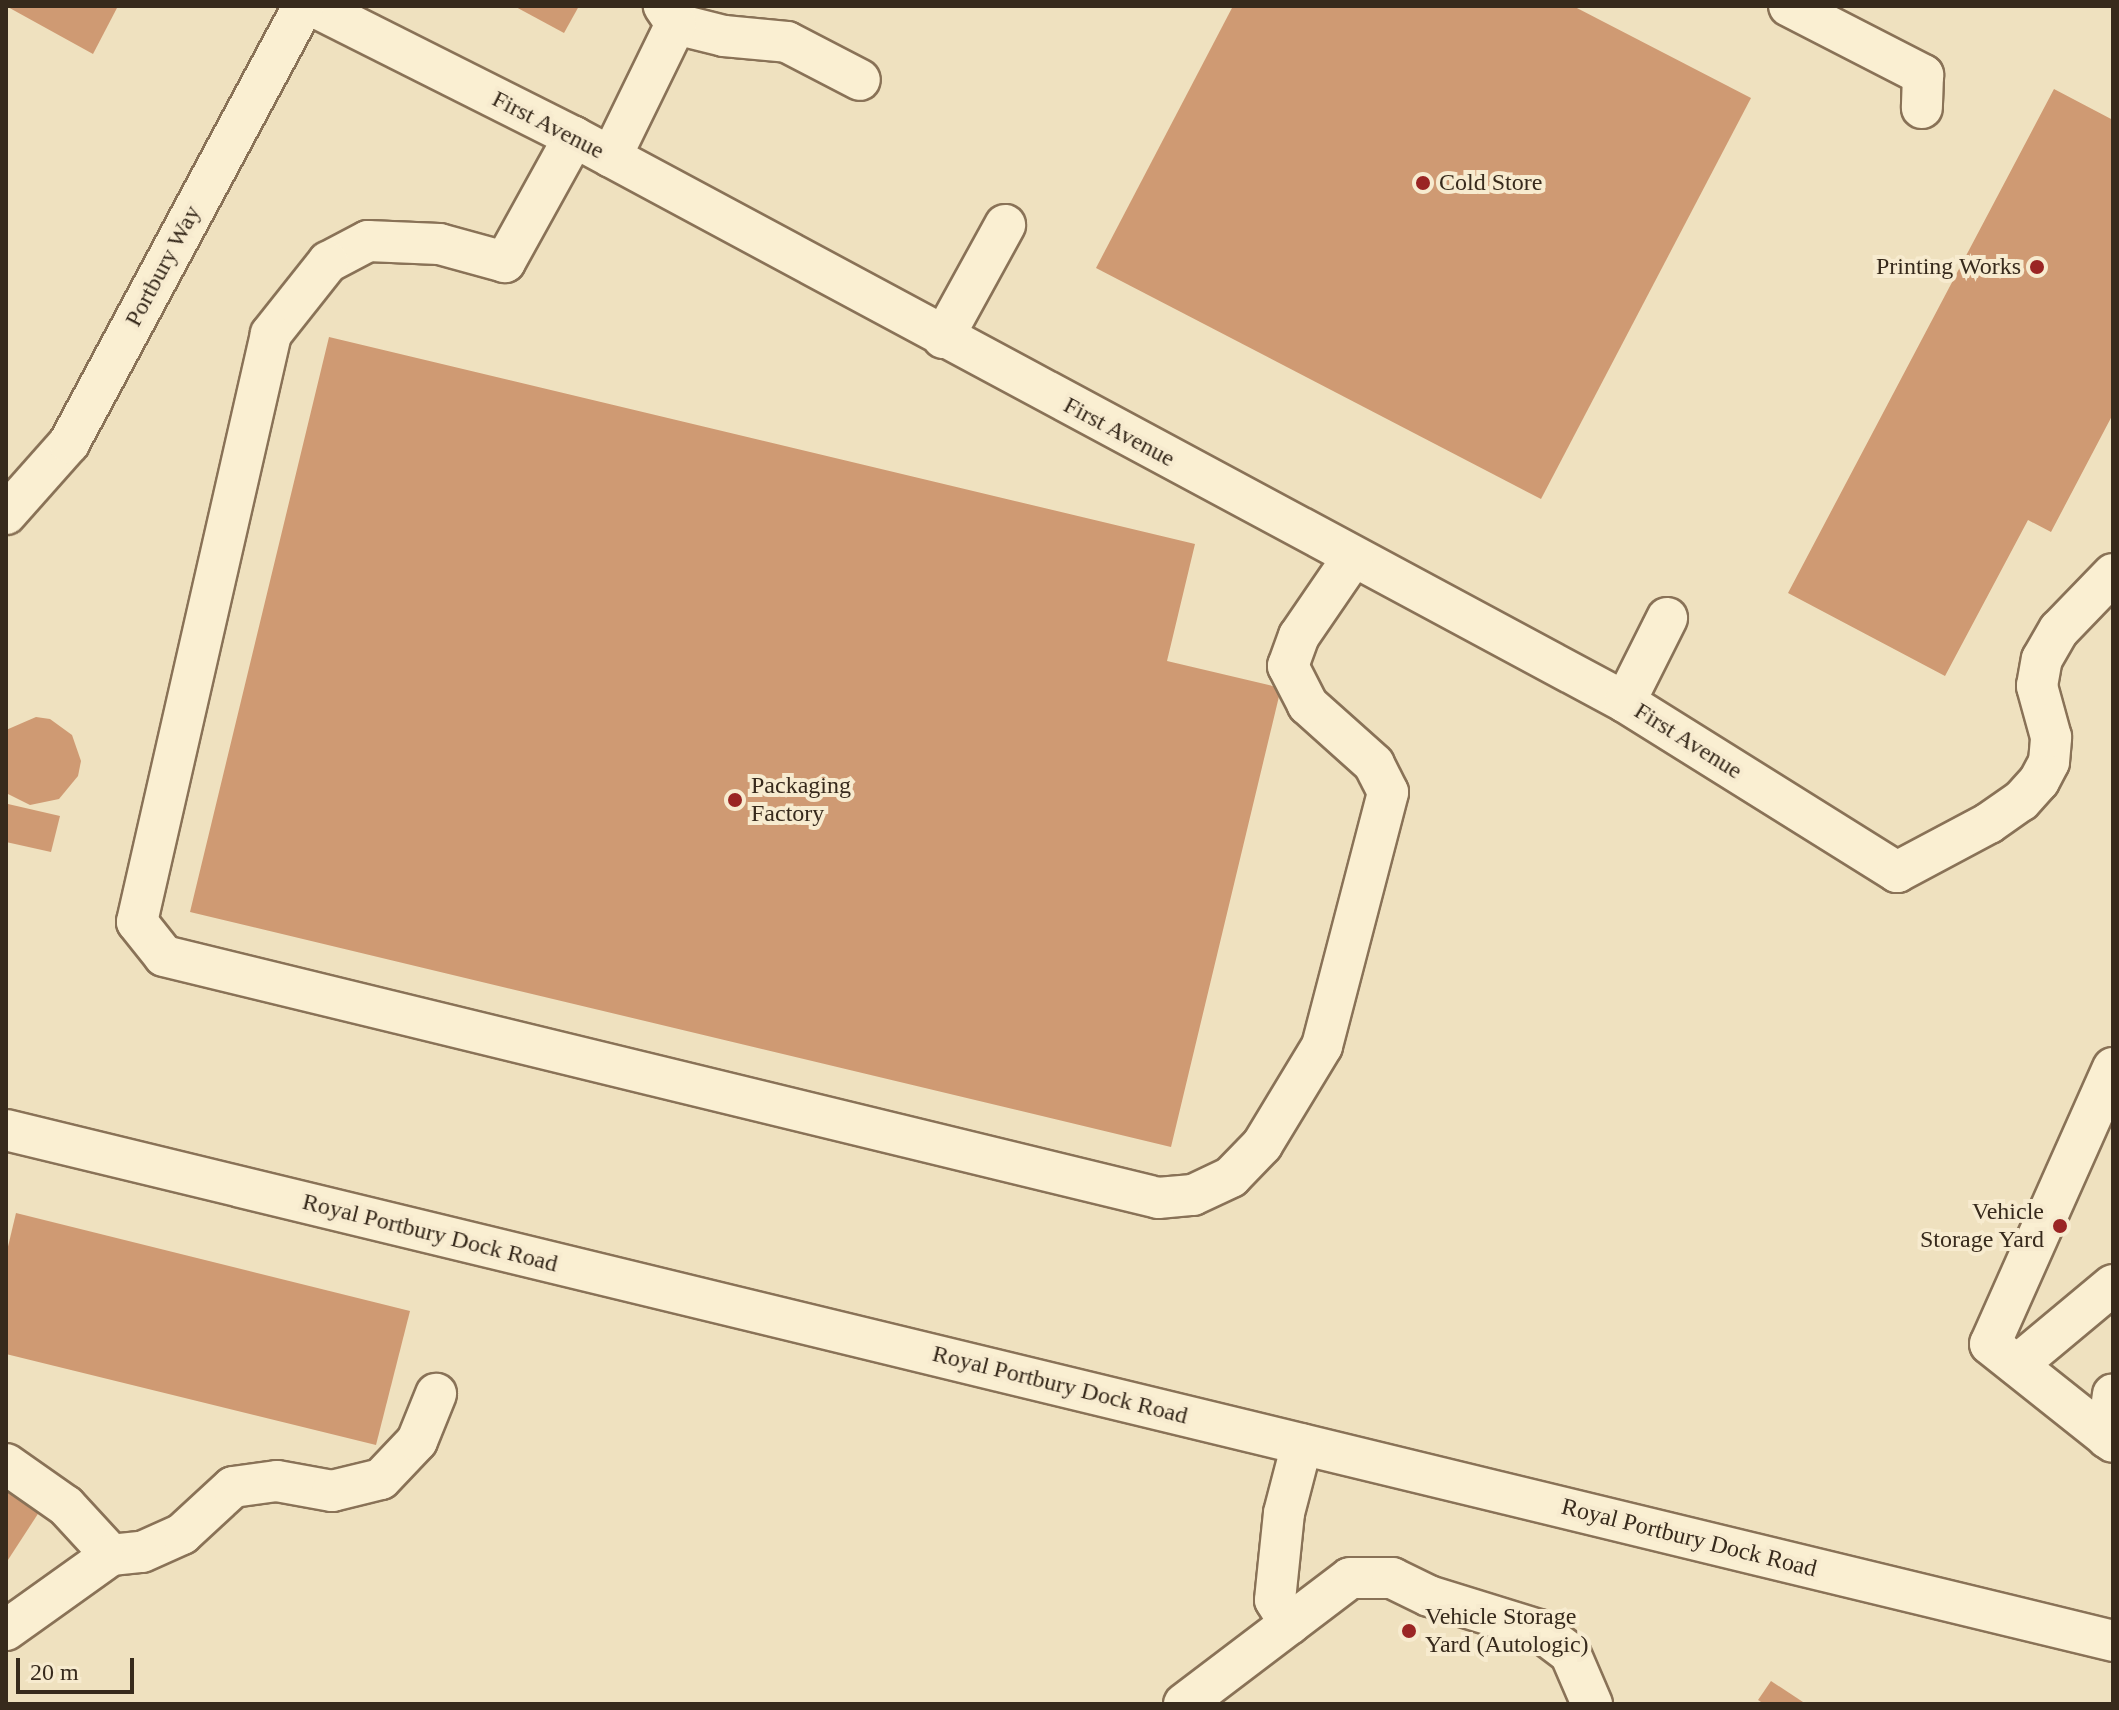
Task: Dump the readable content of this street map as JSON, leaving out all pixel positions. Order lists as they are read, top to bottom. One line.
{"streets":{"street":["First Avenue","Portbury Way","Royal Portbury Dock Road"]},"places":["Cold Store","Printing Works","Packaging Factory","Vehicle Storage Yard","Vehicle Storage Yard (Autologic)"],"scale_bar":"20 m"}
